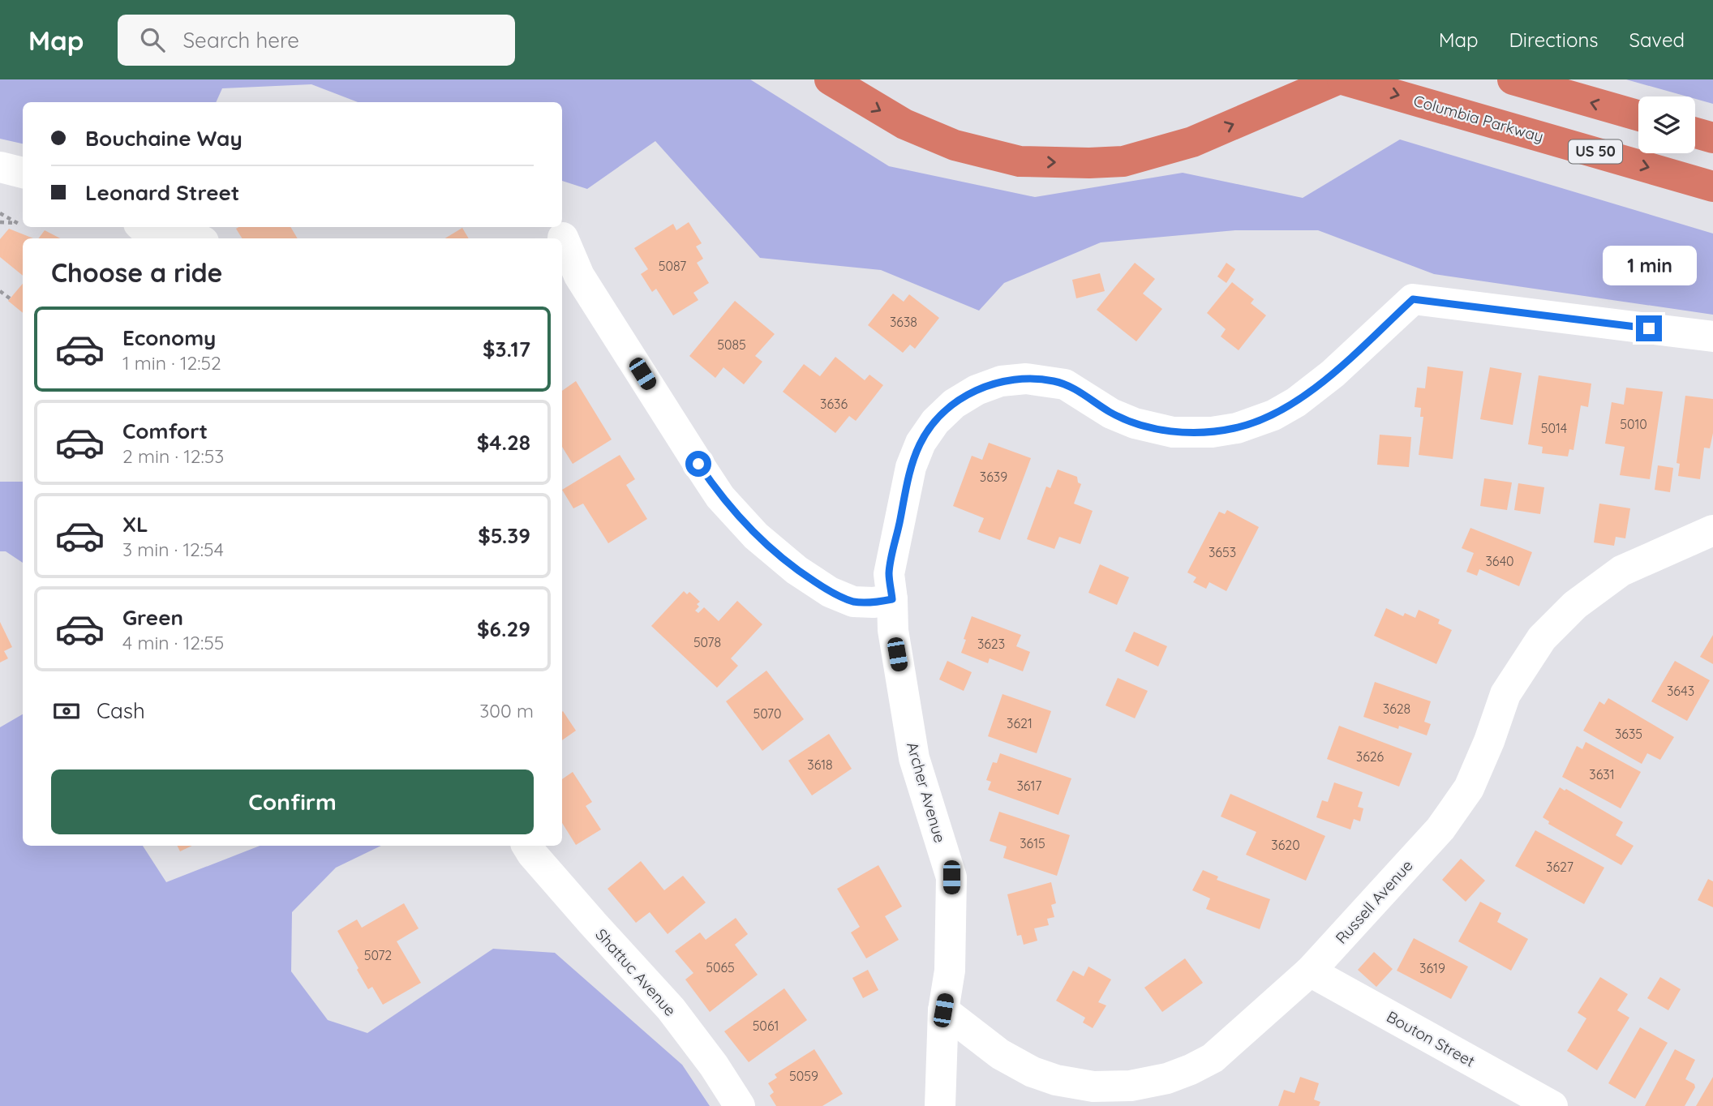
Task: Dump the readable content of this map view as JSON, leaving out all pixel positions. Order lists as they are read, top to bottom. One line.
{"streets":{"highway":["Columbia Parkway","US 50"],"street":["Archer Avenue","Russell Avenue","Shattuc Avenue","Bouton Street"]},"crossings":[["Archer Avenue","Russell Avenue"],["Russell Avenue","Bouton Street"]],"house_numbers":["5087","3638","5085","3636","5010","5014","3639","3653","3640","5078","3623","3643","3628","5070","3621","3635","3626","3618","3631","3617","3615","3620","3627","5072","5065","3619","5061","5059"],"page":{"header":"Map","search":"Search here","nav":["Map","Directions","Saved"],"banner":["Bouchaine Way","Leonard Street"],"heading":"Choose a ride","bubble":"1 min","list":[{"name":"Economy","note":"1 min · 12:52","value":"$3.17"},{"name":"Comfort","note":"2 min · 12:53","value":"$4.28"},{"name":"XL","note":"3 min · 12:54","value":"$5.39"},{"name":"Green","note":"4 min · 12:55","value":"$6.29"}],"pay":["Cash","300 m"],"buttons":"Confirm"}}
